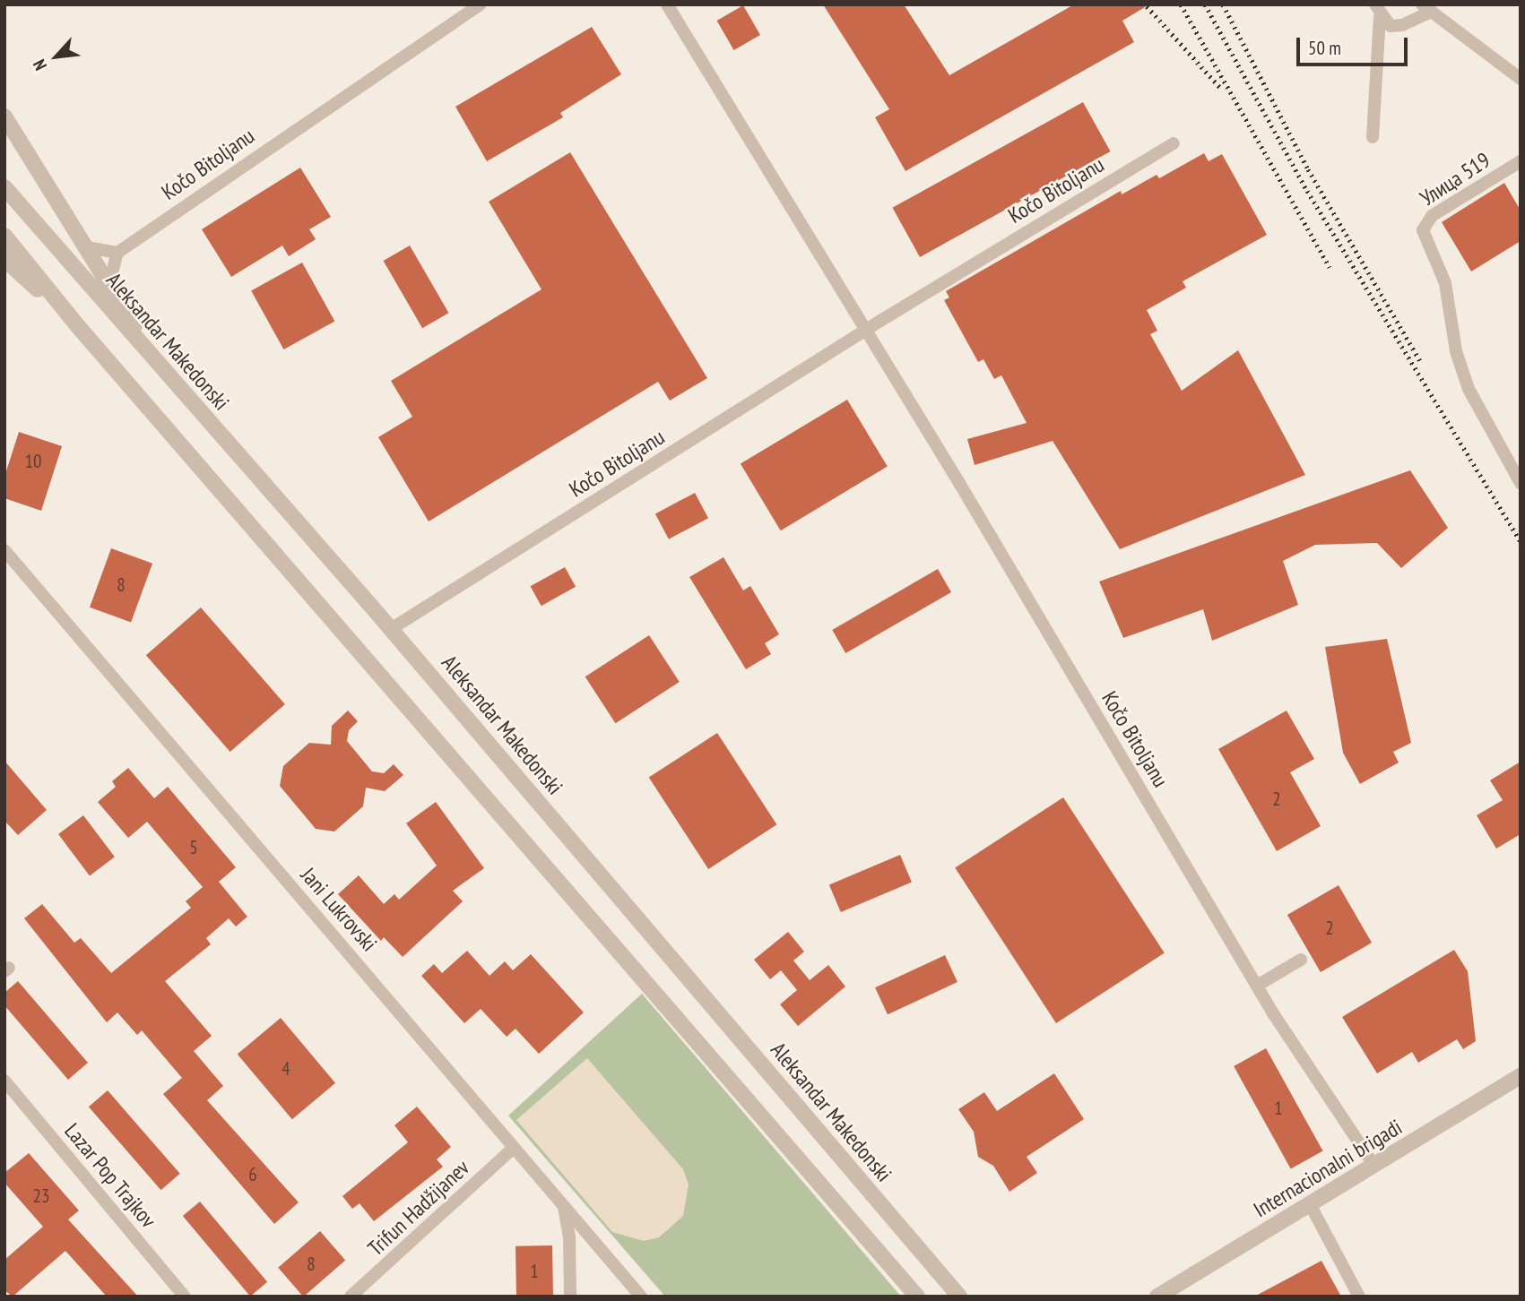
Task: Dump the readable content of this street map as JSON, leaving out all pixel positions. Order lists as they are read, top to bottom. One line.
{"streets":{"street":["Kočo Bitoljanu","Улица 519","Aleksandar Makedonski","Jani Lukrovski","Internacionalni brigadi","Lazar Pop Trajkov","Trifun Hadžijanev"]},"crossings":[["Kočo Bitoljanu","Aleksandar Makedonski"],["Kočo Bitoljanu","Internacionalni brigadi"],["Jani Lukrovski","Trifun Hadžijanev"]],"house_numbers":["10","8","2","5","2","4","1","6","23","8","1"],"scale_bar":"50 m","north":"bottom left"}
